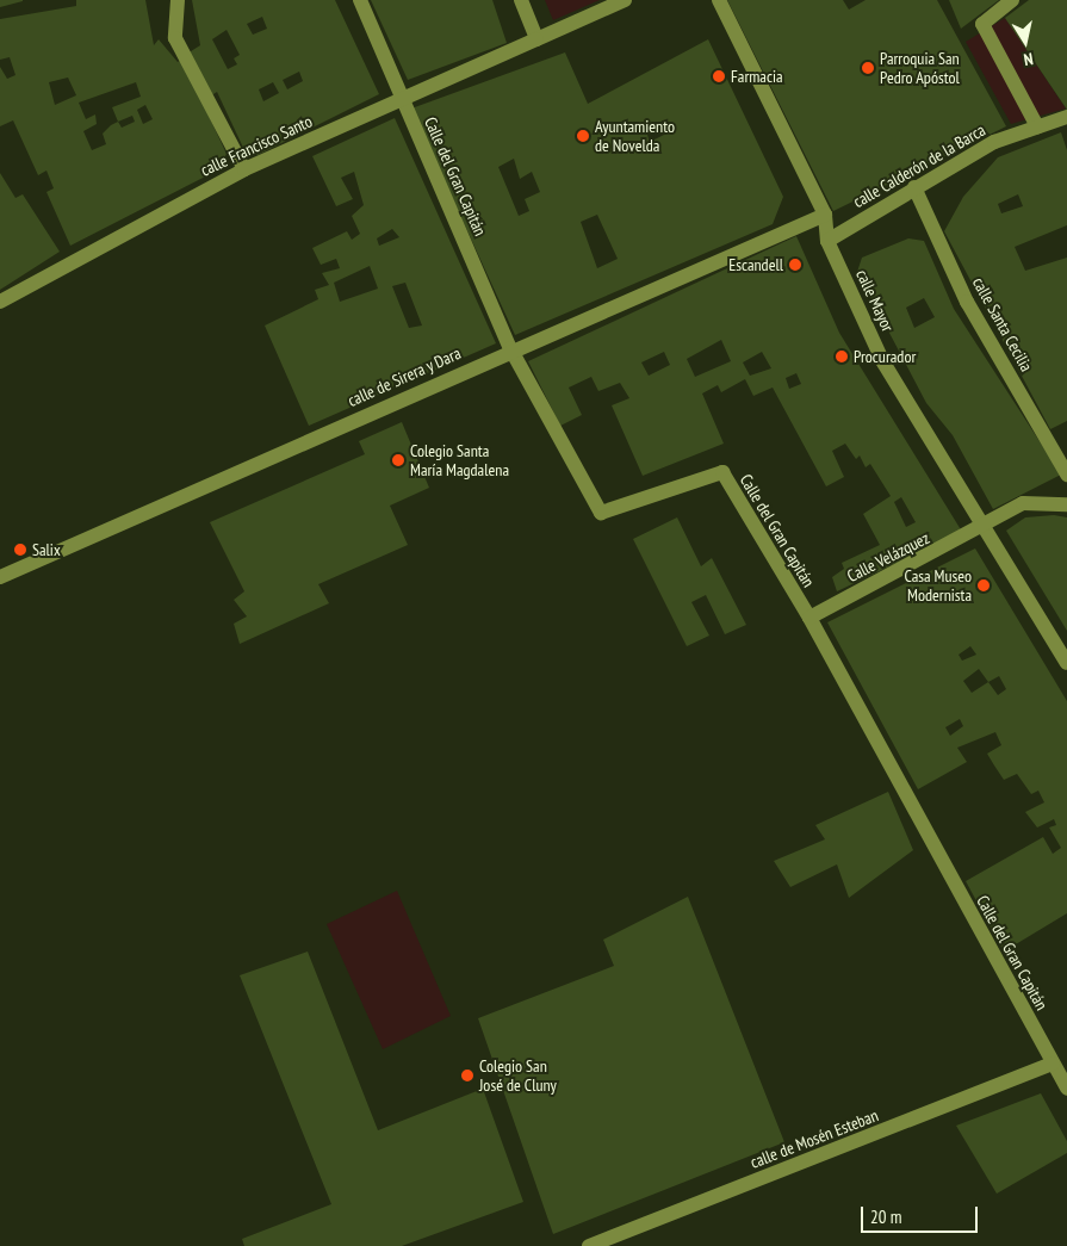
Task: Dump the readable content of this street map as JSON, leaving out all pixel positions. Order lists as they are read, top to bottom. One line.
{"streets":{"street":["calle Francisco Santo","calle Calderón de la Barca","Calle del Gran Capitán","calle Mayor","calle Santa Cecilia","calle de Sirera y Dara","Calle Velázquez","calle de Mosén Esteban"]},"crossings":[["calle Francisco Santo","Calle del Gran Capitán"],["calle Calderón de la Barca","calle Mayor"],["calle Calderón de la Barca","calle Santa Cecilia"],["Calle del Gran Capitán","calle de Sirera y Dara"],["Calle del Gran Capitán","Calle Velázquez"],["Calle del Gran Capitán","calle de Mosén Esteban"],["calle Mayor","calle de Sirera y Dara"],["calle Mayor","Calle Velázquez"]],"places":["Parroquia San Pedro Apóstol","Farmacia","Ayuntamiento de Novelda","Escandell","Procurador","Colegio Santa María Magdalena","Salix","Casa Museo Modernista","Colegio San José de Cluny"],"scale_bar":"20 m","north":"bottom"}
